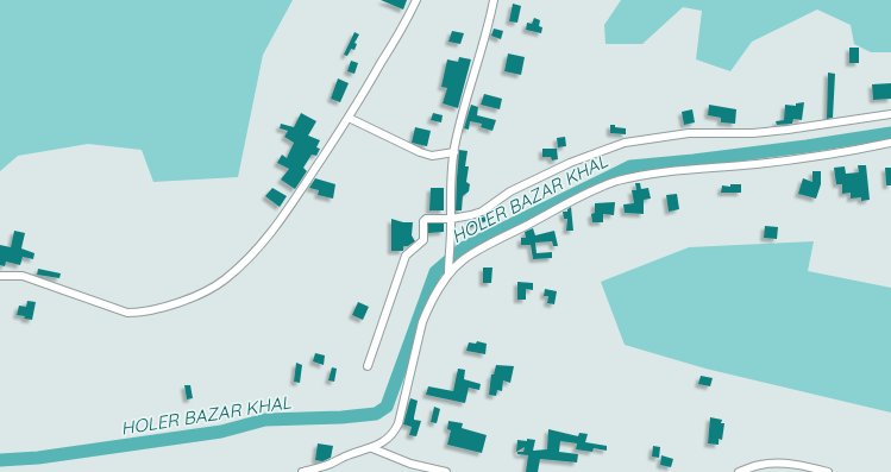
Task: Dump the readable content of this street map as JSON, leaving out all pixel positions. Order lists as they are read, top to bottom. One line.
{"water":["HOLER BAZAR KHAL"]}
